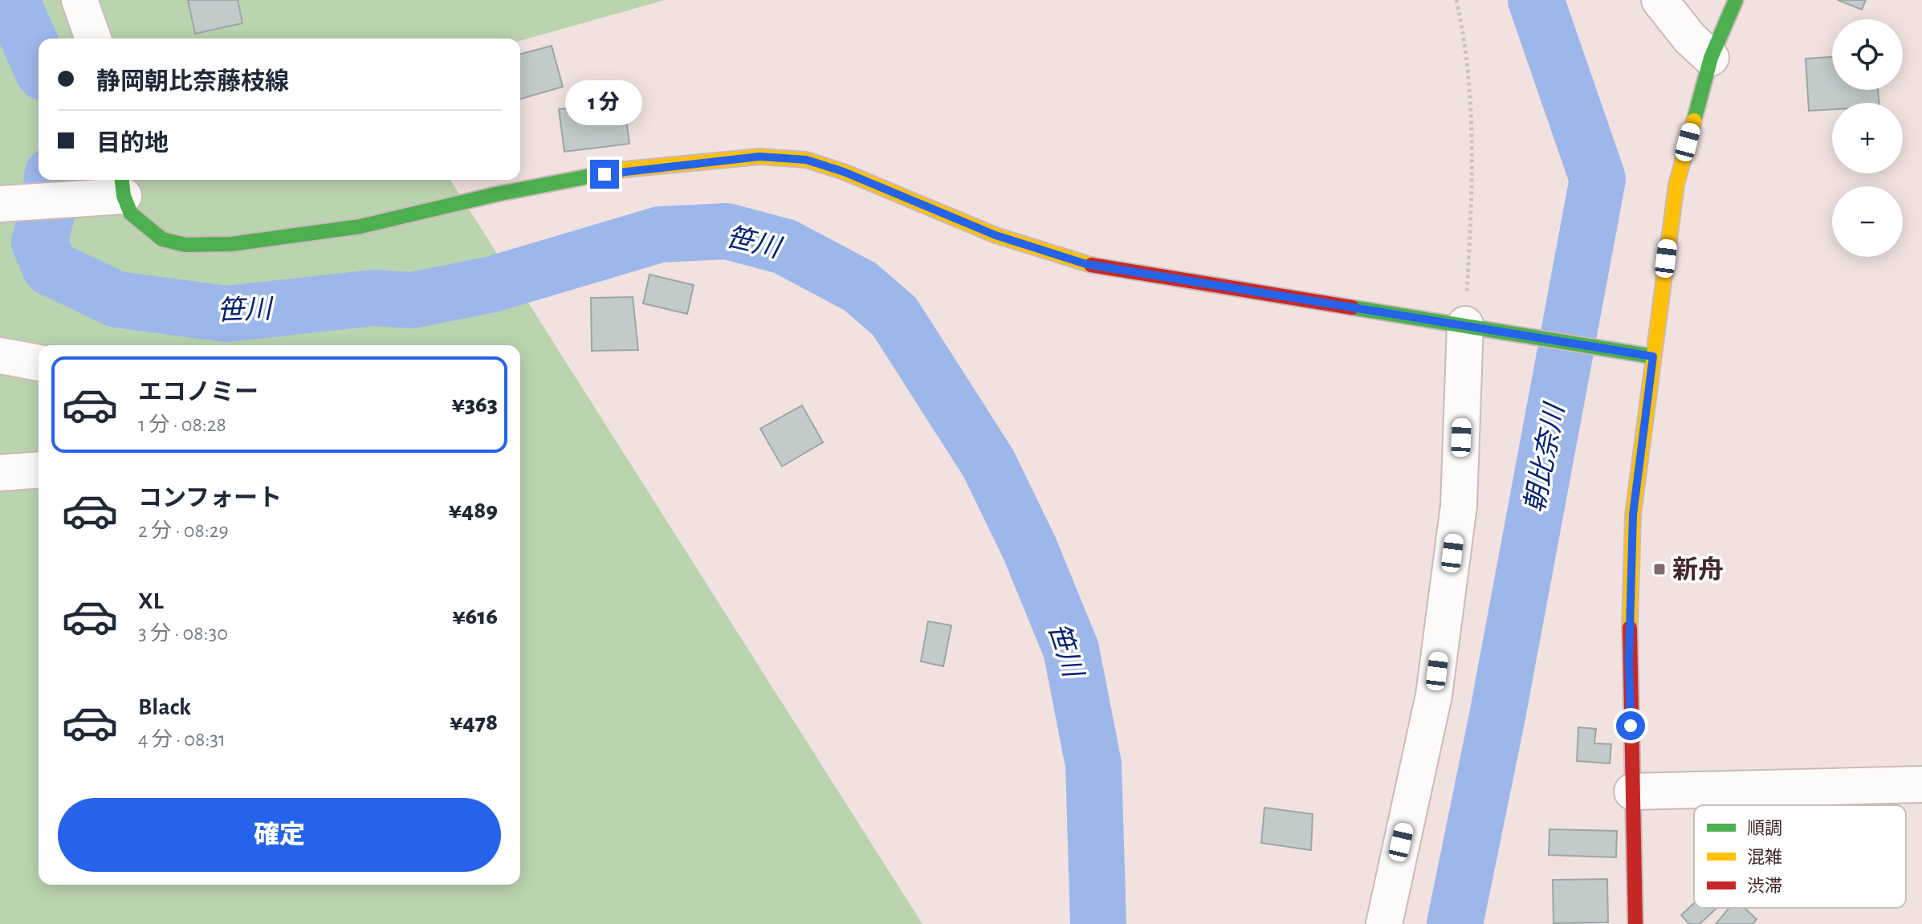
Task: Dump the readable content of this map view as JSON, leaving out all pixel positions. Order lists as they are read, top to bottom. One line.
{"water":["笹川","朝比奈川"],"places":{"transit":["新舟"]},"legend":["順調","混雑","渋滞"],"page":{"map_buttons":["+","−"],"banner":["静岡朝比奈藤枝線","目的地"],"bubble":"1 分","list":[{"name":"エコノミー","note":"1 分 · 08:28","value":"¥363"},{"name":"コンフォート","note":"2 分 · 08:29","value":"¥489"},{"name":"XL","note":"3 分 · 08:30","value":"¥616"},{"name":"Black","note":"4 分 · 08:31","value":"¥478"}],"buttons":"確定"}}
